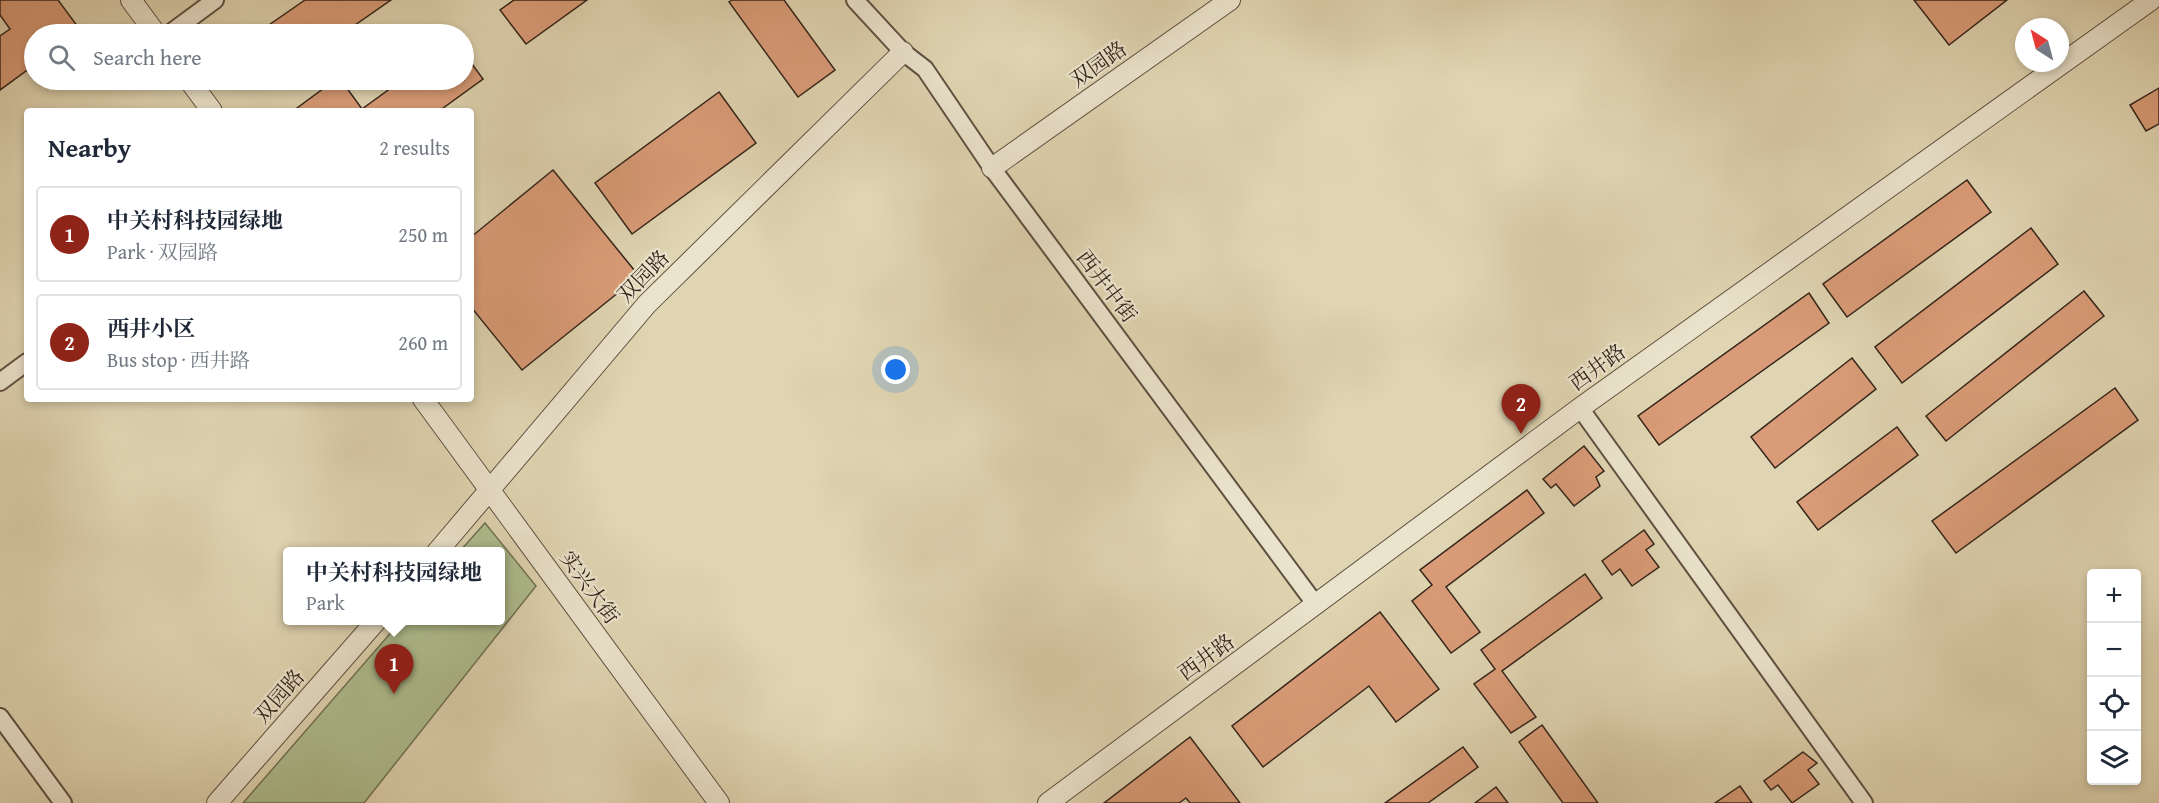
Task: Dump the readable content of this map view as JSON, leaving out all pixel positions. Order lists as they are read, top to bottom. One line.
{"streets":{"street":["双园路","西井中街","西井路","实兴大街"]},"crossings":[["双园路","西井中街"],["双园路","实兴大街"],["西井中街","西井路"]],"north":"top left","page":{"search":"Search here","heading":["Nearby","2 results"],"list":[{"mark":"1","name":"中关村科技园绿地","note":"Park · 双园路","value":"250 m"},{"mark":"2","name":"西井小区","note":"Bus stop · 西井路","value":"260 m"}],"pins":["2","1"],"popup":["中关村科技园绿地","Park"],"map_buttons":["+","−"]}}
